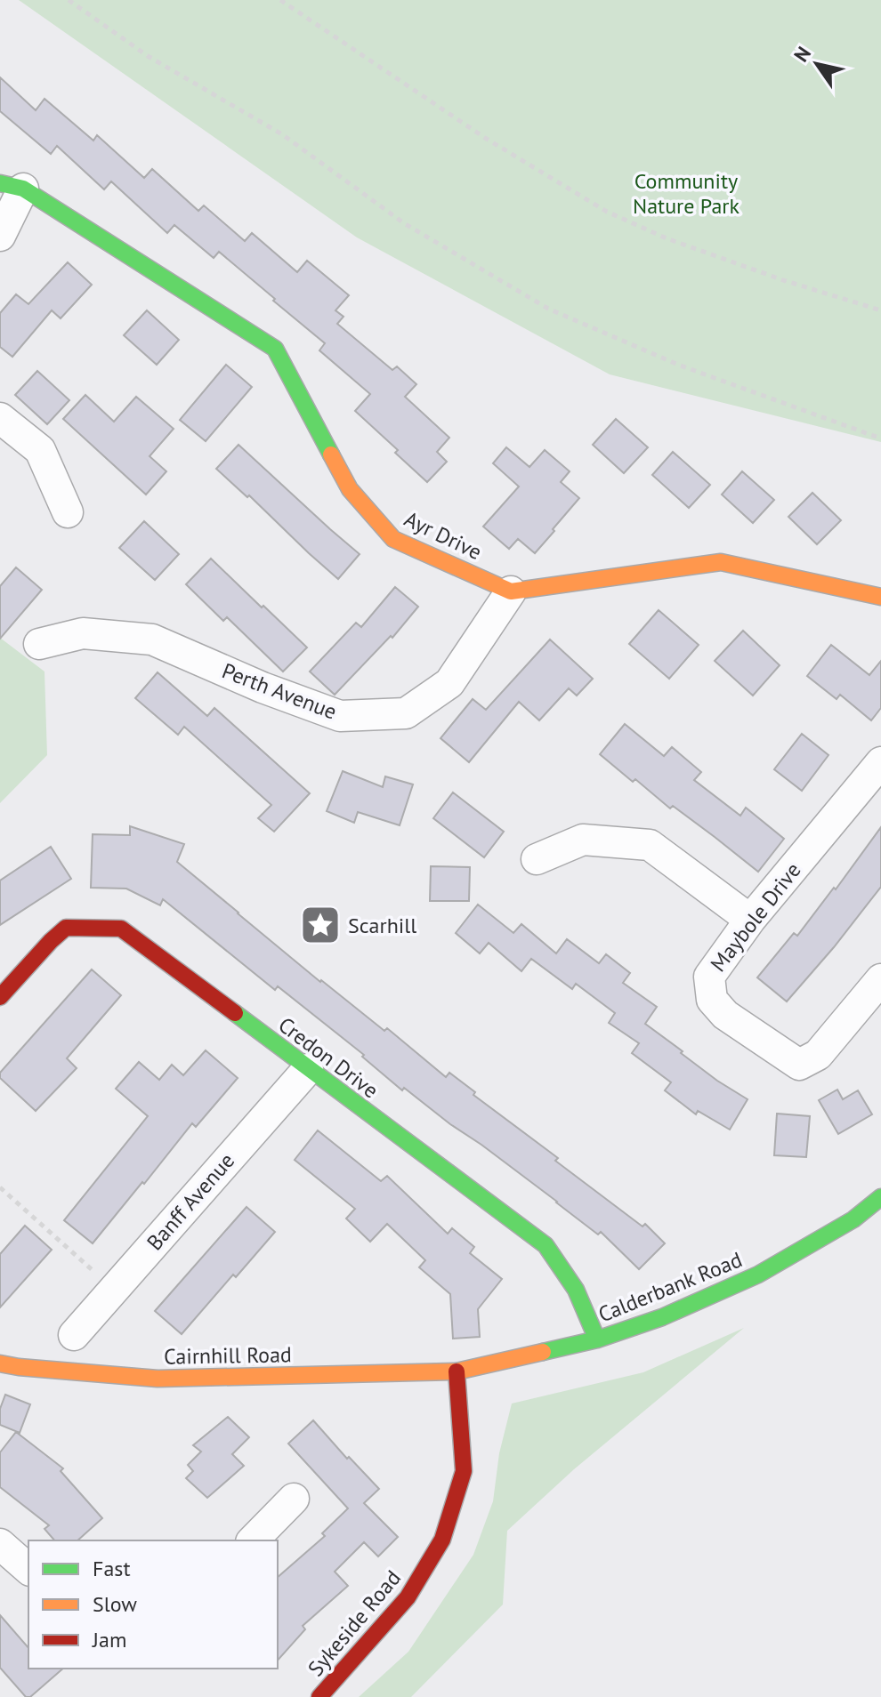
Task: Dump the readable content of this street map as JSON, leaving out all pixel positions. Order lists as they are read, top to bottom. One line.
{"streets":{"street":["Ayr Drive","Perth Avenue","Maybole Drive","Credon Drive","Banff Avenue","Calderbank Road","Cairnhill Road","Sykeside Road"]},"crossings":[["Ayr Drive","Perth Avenue"],["Credon Drive","Banff Avenue"],["Credon Drive","Calderbank Road"],["Calderbank Road","Cairnhill Road"],["Calderbank Road","Sykeside Road"],["Cairnhill Road","Sykeside Road"]],"parks":["Community Nature Park"],"places":{"place":["Scarhill"]},"legend":["Fast","Slow","Jam"],"north":"top left"}
